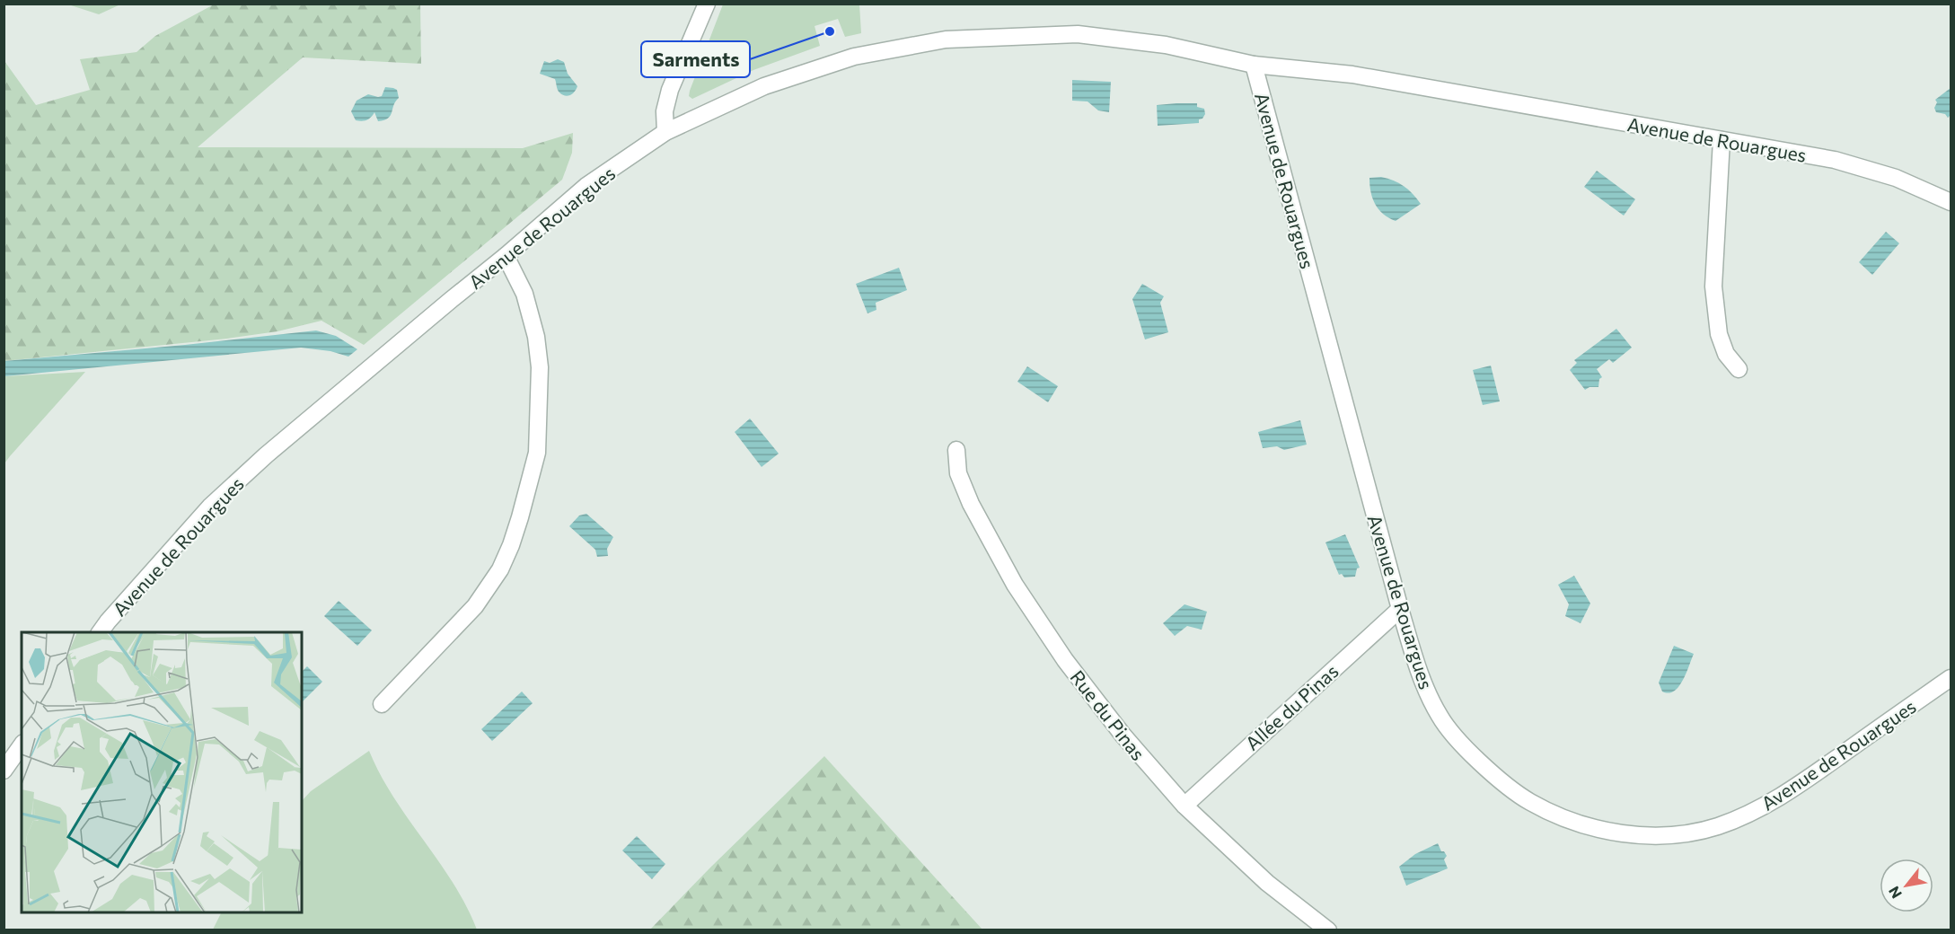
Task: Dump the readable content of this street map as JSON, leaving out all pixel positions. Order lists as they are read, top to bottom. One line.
{"streets":{"street":["Avenue de Rouargues","Allée du Pinas","Rue du Pinas"]},"crossings":[["Avenue de Rouargues","Allée du Pinas"],["Allée du Pinas","Rue du Pinas"]],"places":["Sarments"],"north":"bottom left"}
